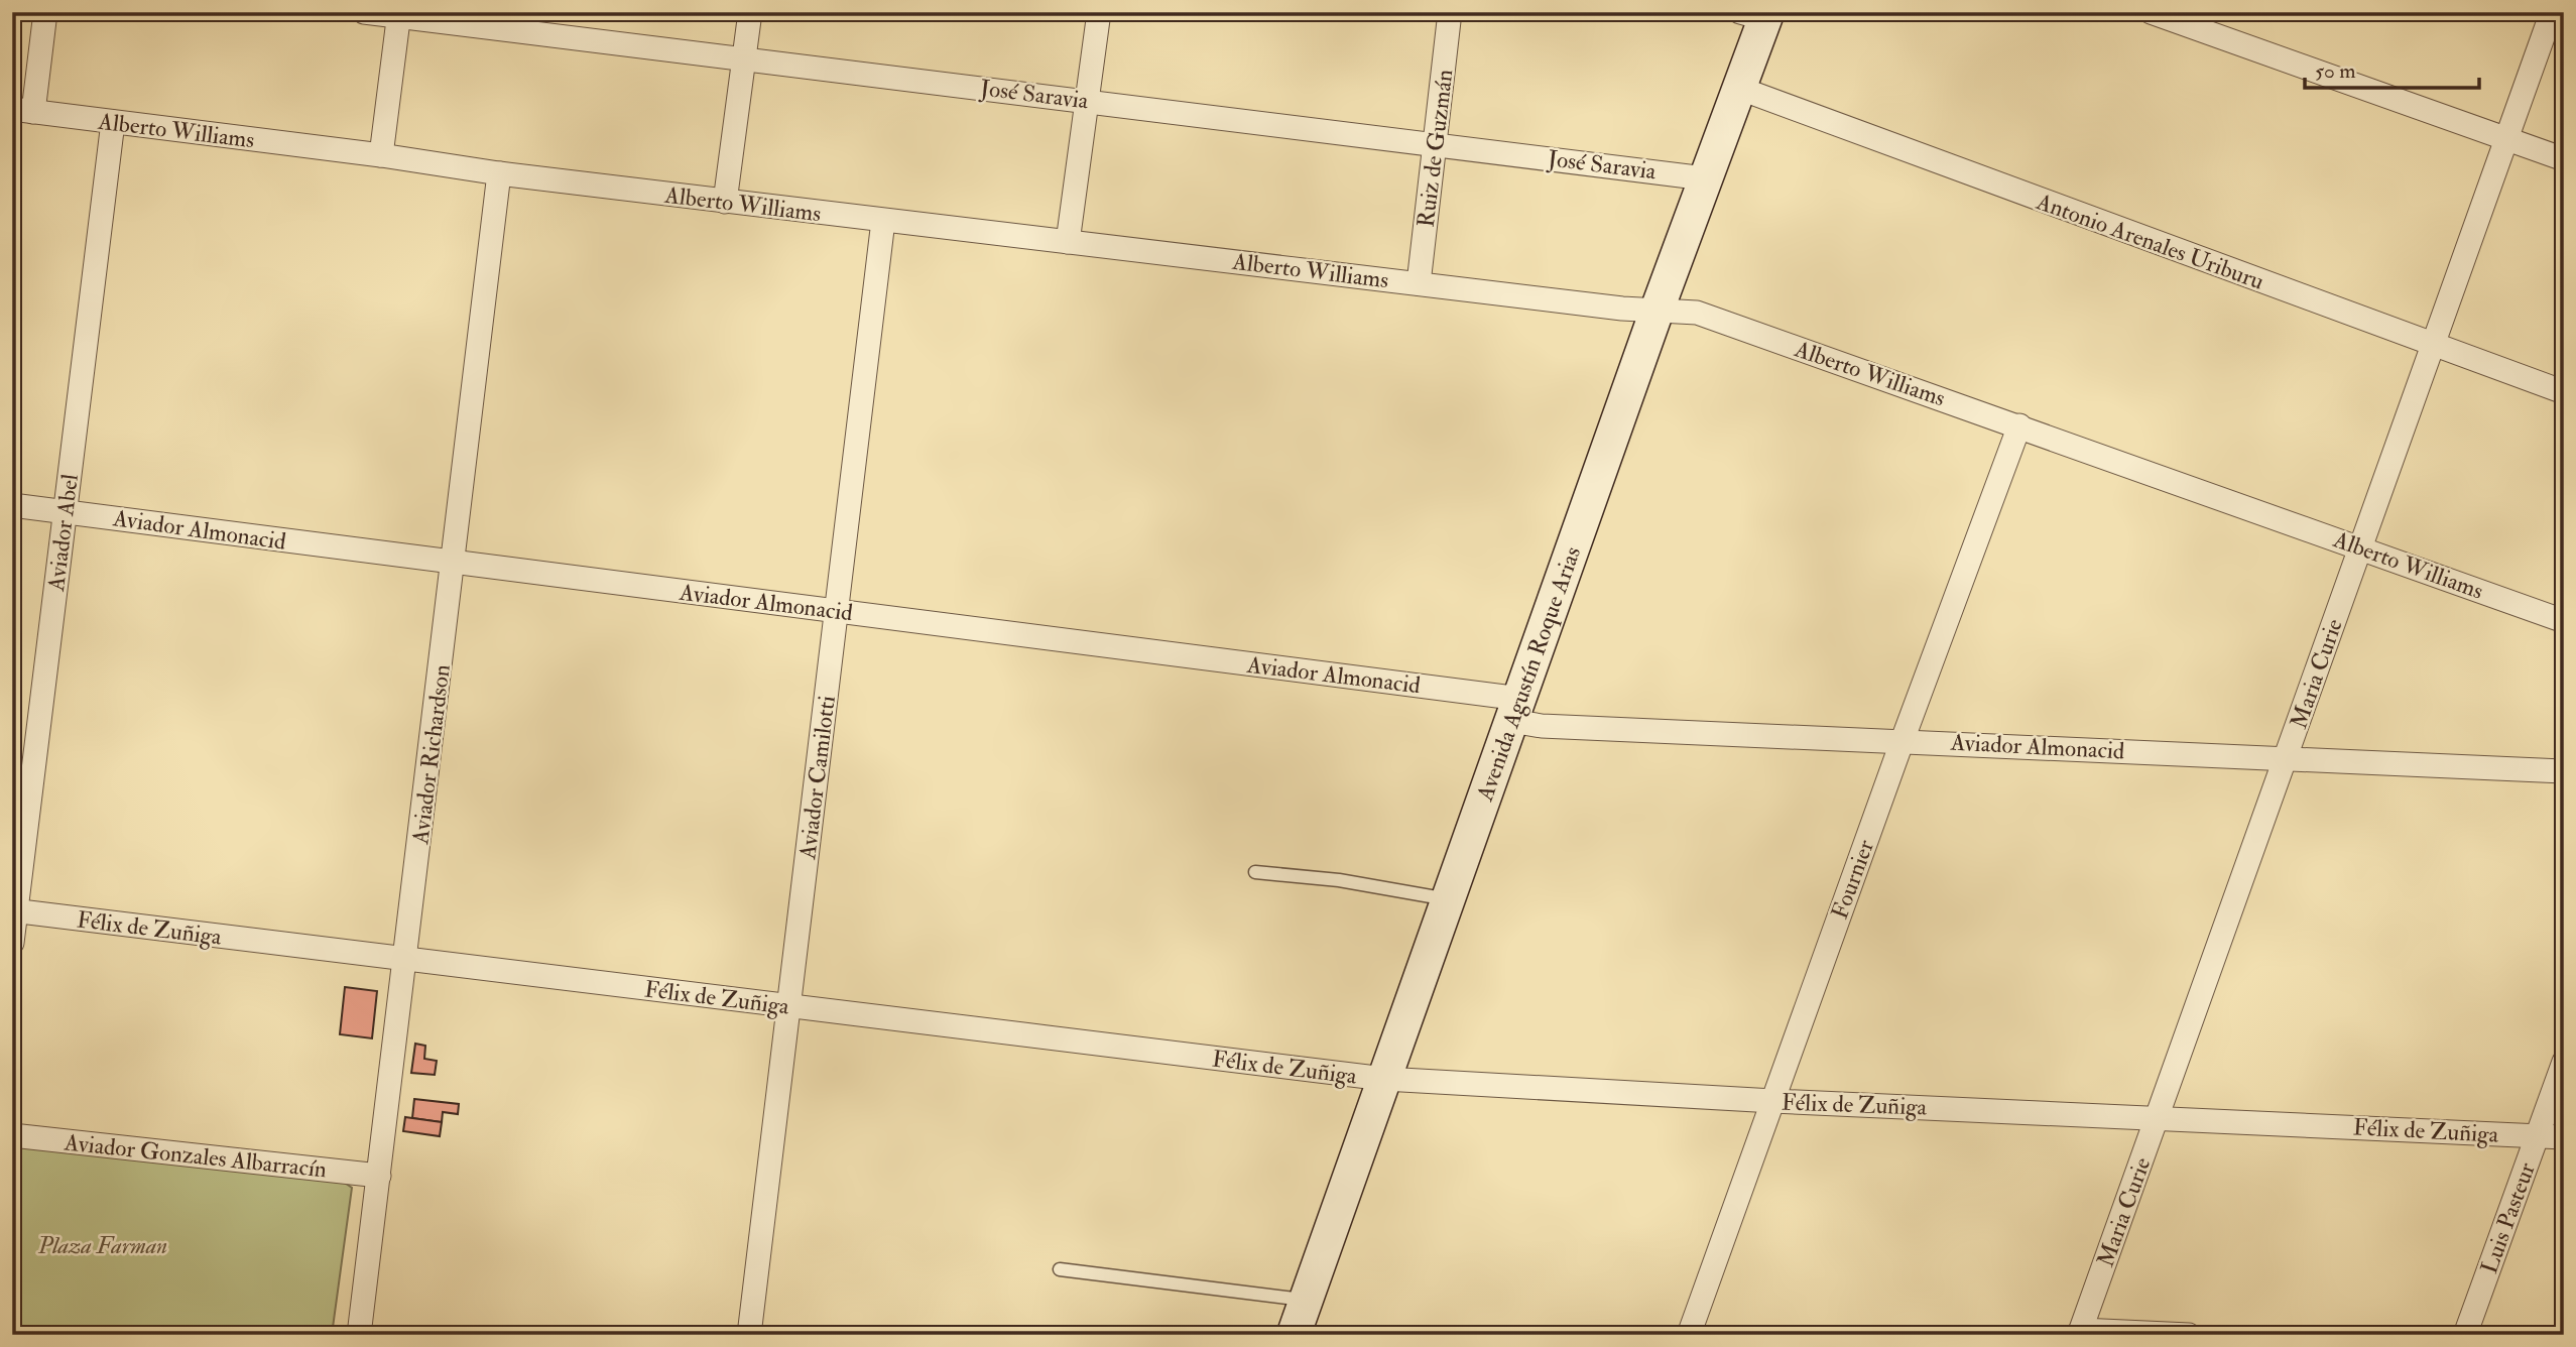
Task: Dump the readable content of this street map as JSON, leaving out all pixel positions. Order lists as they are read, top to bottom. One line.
{"streets":{"main road":["Avenida Agustín Roque Arias"],"street":["José Saravia","Alberto Williams","Ruiz de Guzmán","Antonio Arenales Uriburu","Aviador Almonacid","Aviador Abel","Maria Curie","Aviador Richardson","Aviador Camilotti","Fournier","Félix de Zuñiga","Aviador Gonzales Albarracín","Luis Pasteur"]},"crossings":[["José Saravia","Ruiz de Guzmán"],["José Saravia","Avenida Agustín Roque Arias"],["Alberto Williams","Ruiz de Guzmán"],["Alberto Williams","Aviador Abel"],["Alberto Williams","Avenida Agustín Roque Arias"],["Alberto Williams","Maria Curie"],["Alberto Williams","Aviador Richardson"],["Alberto Williams","Aviador Camilotti"],["Alberto Williams","Fournier"],["Antonio Arenales Uriburu","Avenida Agustín Roque Arias"],["Antonio Arenales Uriburu","Maria Curie"],["Aviador Almonacid","Aviador Abel"],["Aviador Almonacid","Avenida Agustín Roque Arias"],["Aviador Almonacid","Maria Curie"],["Aviador Almonacid","Aviador Richardson"],["Aviador Almonacid","Aviador Camilotti"],["Aviador Almonacid","Fournier"],["Aviador Abel","Félix de Zuñiga"],["Avenida Agustín Roque Arias","Félix de Zuñiga"],["Maria Curie","Félix de Zuñiga"],["Aviador Richardson","Félix de Zuñiga"],["Aviador Richardson","Aviador Gonzales Albarracín"],["Aviador Camilotti","Félix de Zuñiga"],["Fournier","Félix de Zuñiga"],["Félix de Zuñiga","Luis Pasteur"]],"parks":["Plaza Farman"],"scale_bar":"50 m"}
